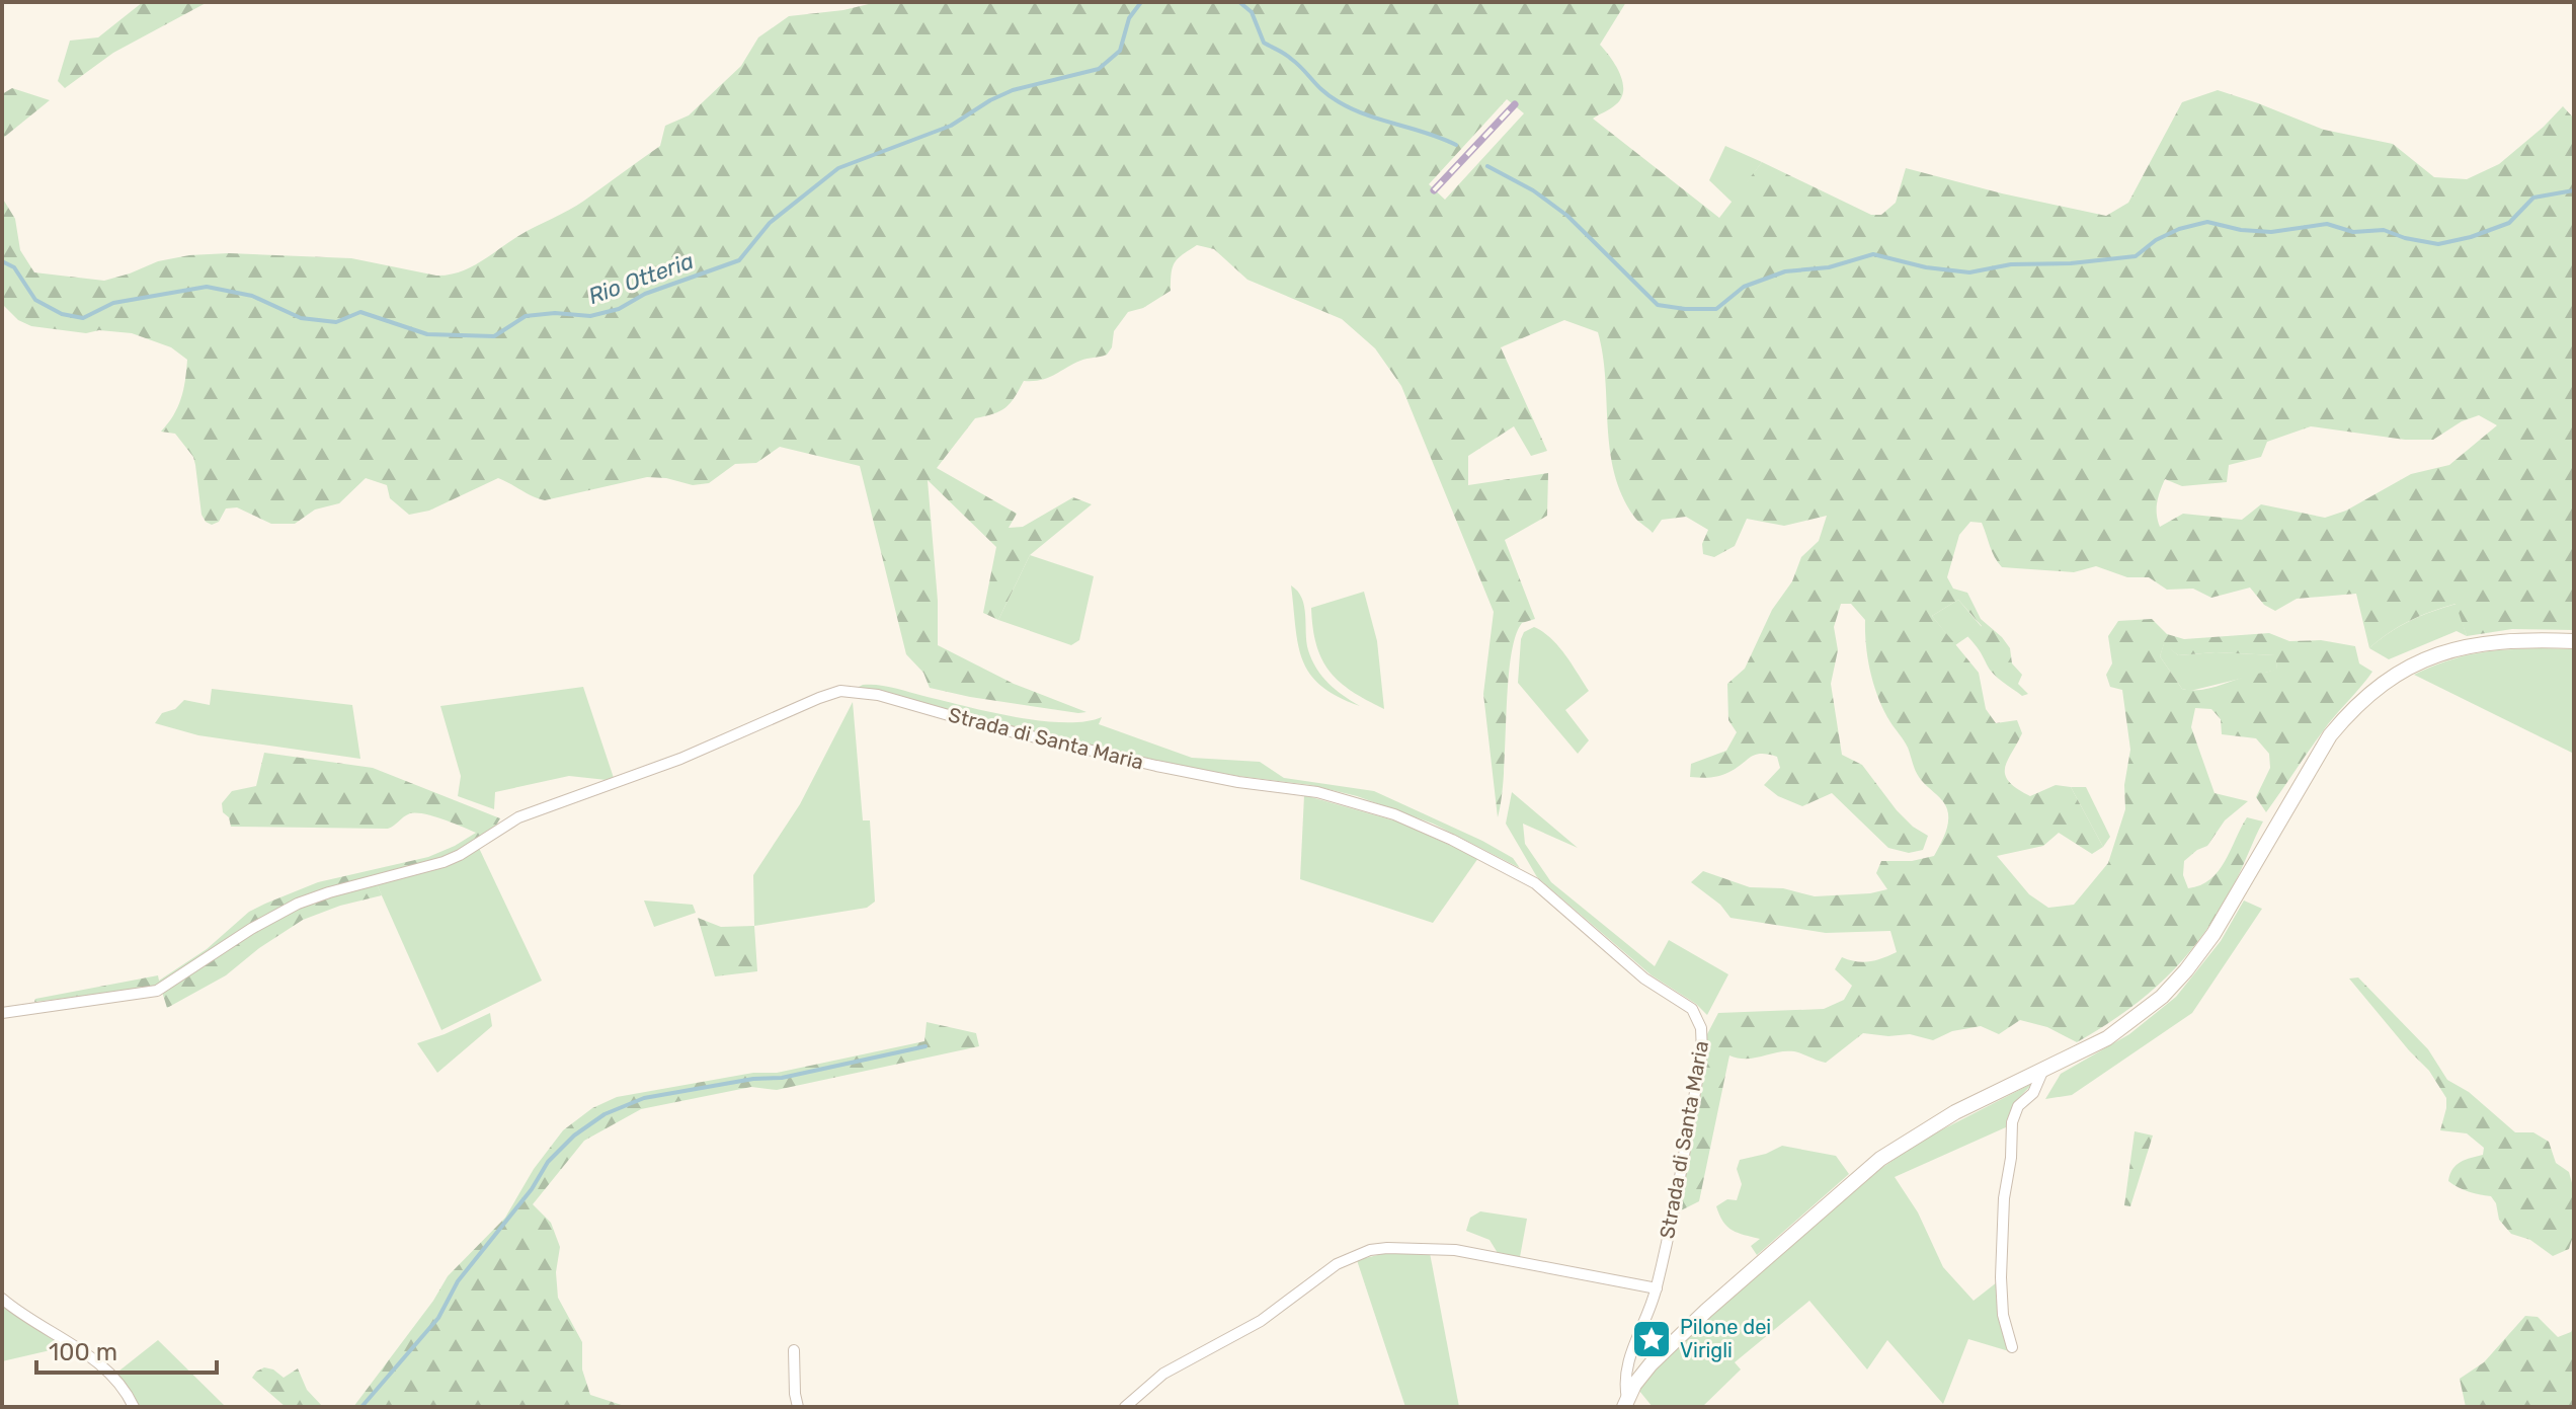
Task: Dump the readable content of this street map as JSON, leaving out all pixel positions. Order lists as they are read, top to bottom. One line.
{"streets":{"street":["Strada di Santa Maria"]},"water":["Rio Otteria"],"places":{"place":["Pilone dei Virigli"]},"scale_bar":"100 m"}
